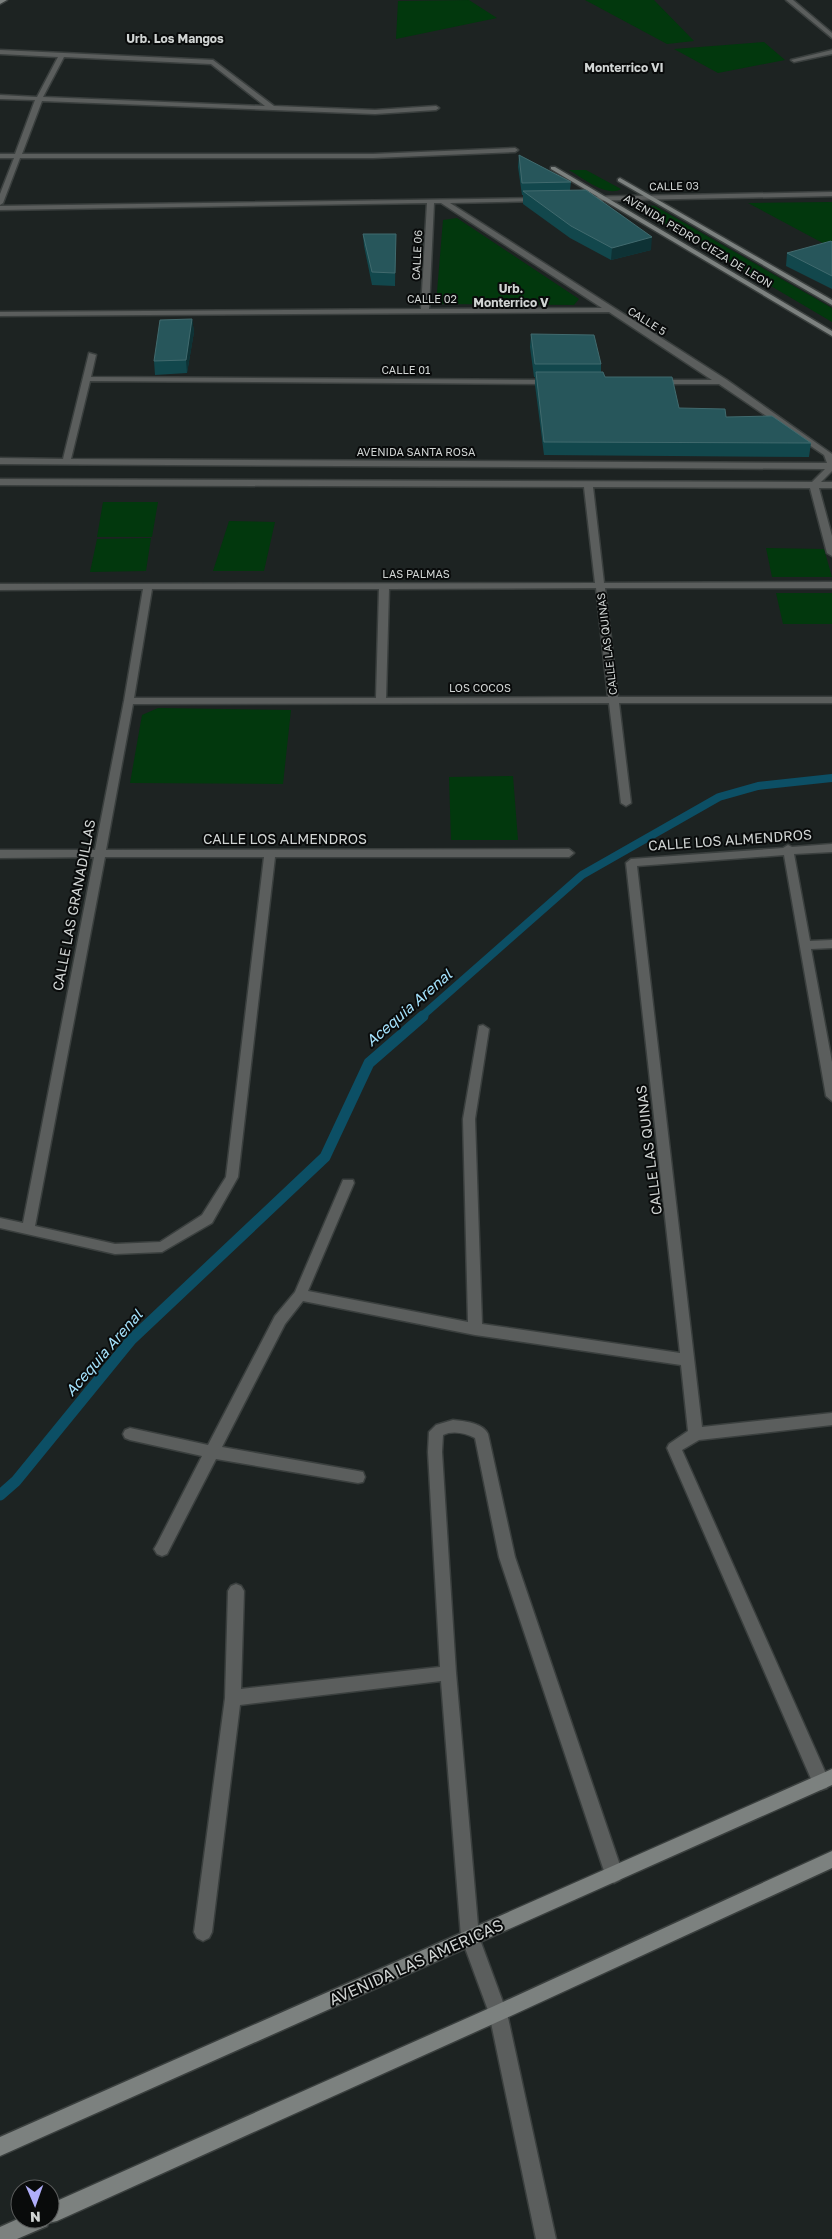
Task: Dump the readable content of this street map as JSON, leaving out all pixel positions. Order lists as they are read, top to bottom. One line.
{"streets":{"street":["CALLE 03","AVENIDA PEDRO CIEZA DE LEON","CALLE 06","CALLE 02","CALLE 5","CALLE 01","AVENIDA SANTA ROSA","LAS PALMAS","CALLE LAS QUINAS","LOS COCOS","CALLE LOS ALMENDROS","CALLE LAS GRANADILLAS","AVENIDA LAS AMERICAS"]},"crossings":[["CALLE 03","AVENIDA PEDRO CIEZA DE LEON"],["CALLE 06","CALLE 02"],["CALLE 02","CALLE 5"],["CALLE 5","AVENIDA SANTA ROSA"],["LAS PALMAS","CALLE LAS QUINAS"],["LAS PALMAS","CALLE LAS GRANADILLAS"],["CALLE LAS QUINAS","LOS COCOS"],["CALLE LAS QUINAS","CALLE LOS ALMENDROS"],["LOS COCOS","CALLE LAS GRANADILLAS"],["CALLE LOS ALMENDROS","CALLE LAS GRANADILLAS"]],"districts":["Urb. Los Mangos","Monterrico VI","Urb. Monterrico V"],"water":["Acequia Arenal"],"north":"bottom"}
